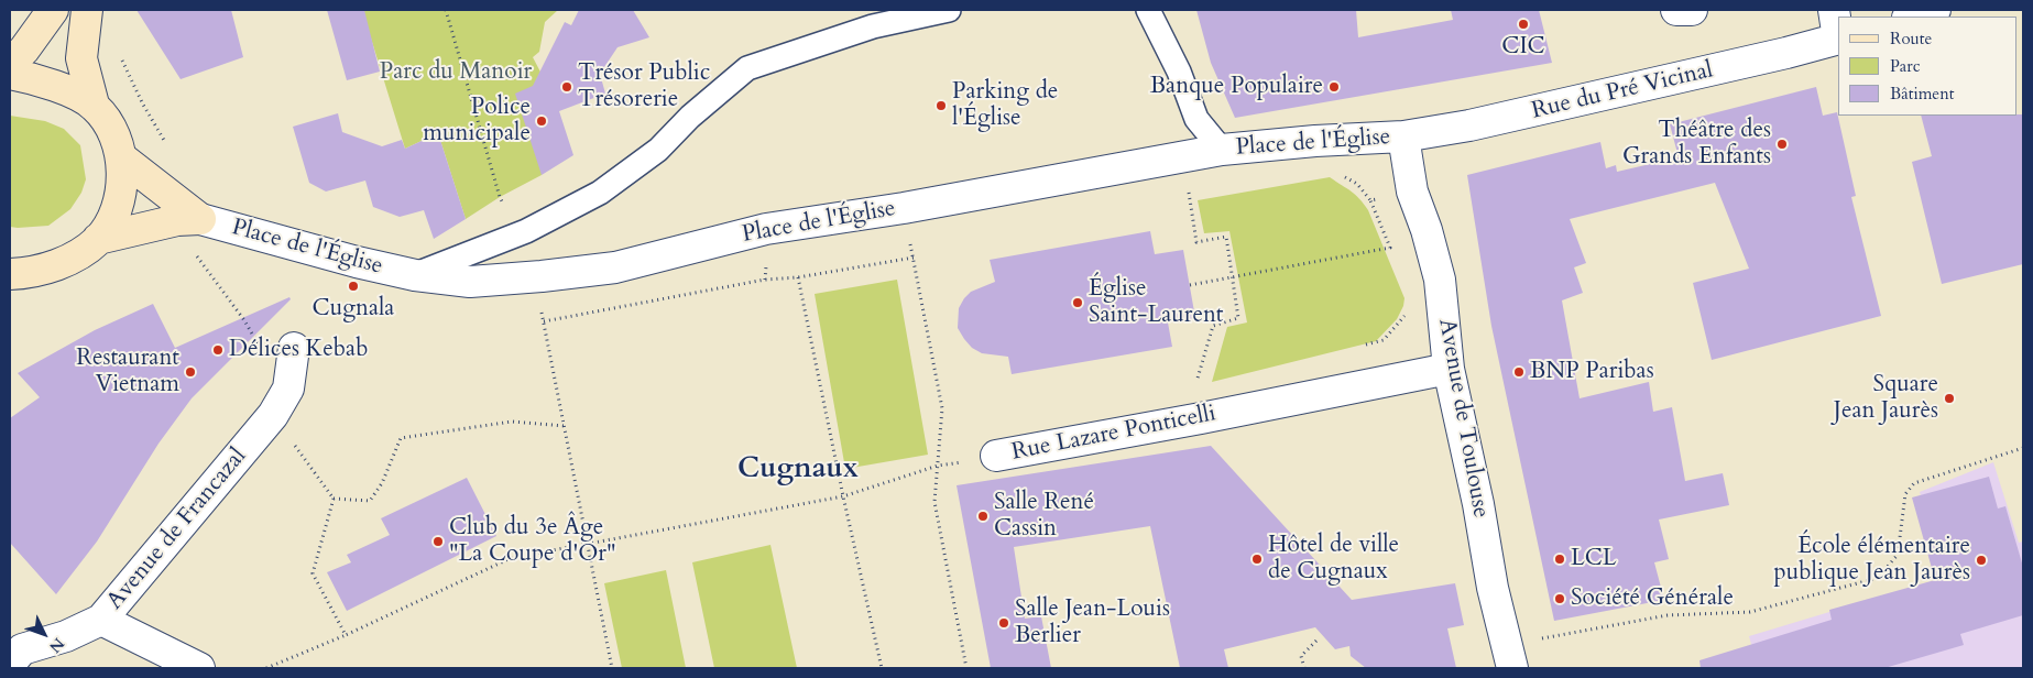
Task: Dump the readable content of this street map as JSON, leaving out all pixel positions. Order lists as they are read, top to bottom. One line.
{"streets":{"main road":["Place de l'Église"],"street":["Rue du Pré Vicinal","Avenue de Toulouse","Rue Lazare Ponticelli","Avenue de Francazal"]},"crossings":[["Rue du Pré Vicinal","Place de l'Église"],["Rue du Pré Vicinal","Avenue de Toulouse"],["Place de l'Église","Avenue de Toulouse"],["Avenue de Toulouse","Rue Lazare Ponticelli"]],"districts":["Cugnaux"],"parks":["Parc du Manoir"],"places":["CIC","Trésor Public Trésorerie","Banque Populaire","Parking de l'Église","Police municipale","Théâtre des Grands Enfants","Cugnala","Église Saint-Laurent","Délices Kebab","Restaurant Vietnam","BNP Paribas","Square Jean Jaurès","Salle René Cassin","Club du 3e Âge \"La Coupe d'Or\"","Hôtel de ville de Cugnaux","LCL","École élémentaire publique Jean Jaurès","Société Générale","Salle Jean-Louis Berlier"],"legend":["Route","Parc","Bâtiment"],"north":"bottom right"}
